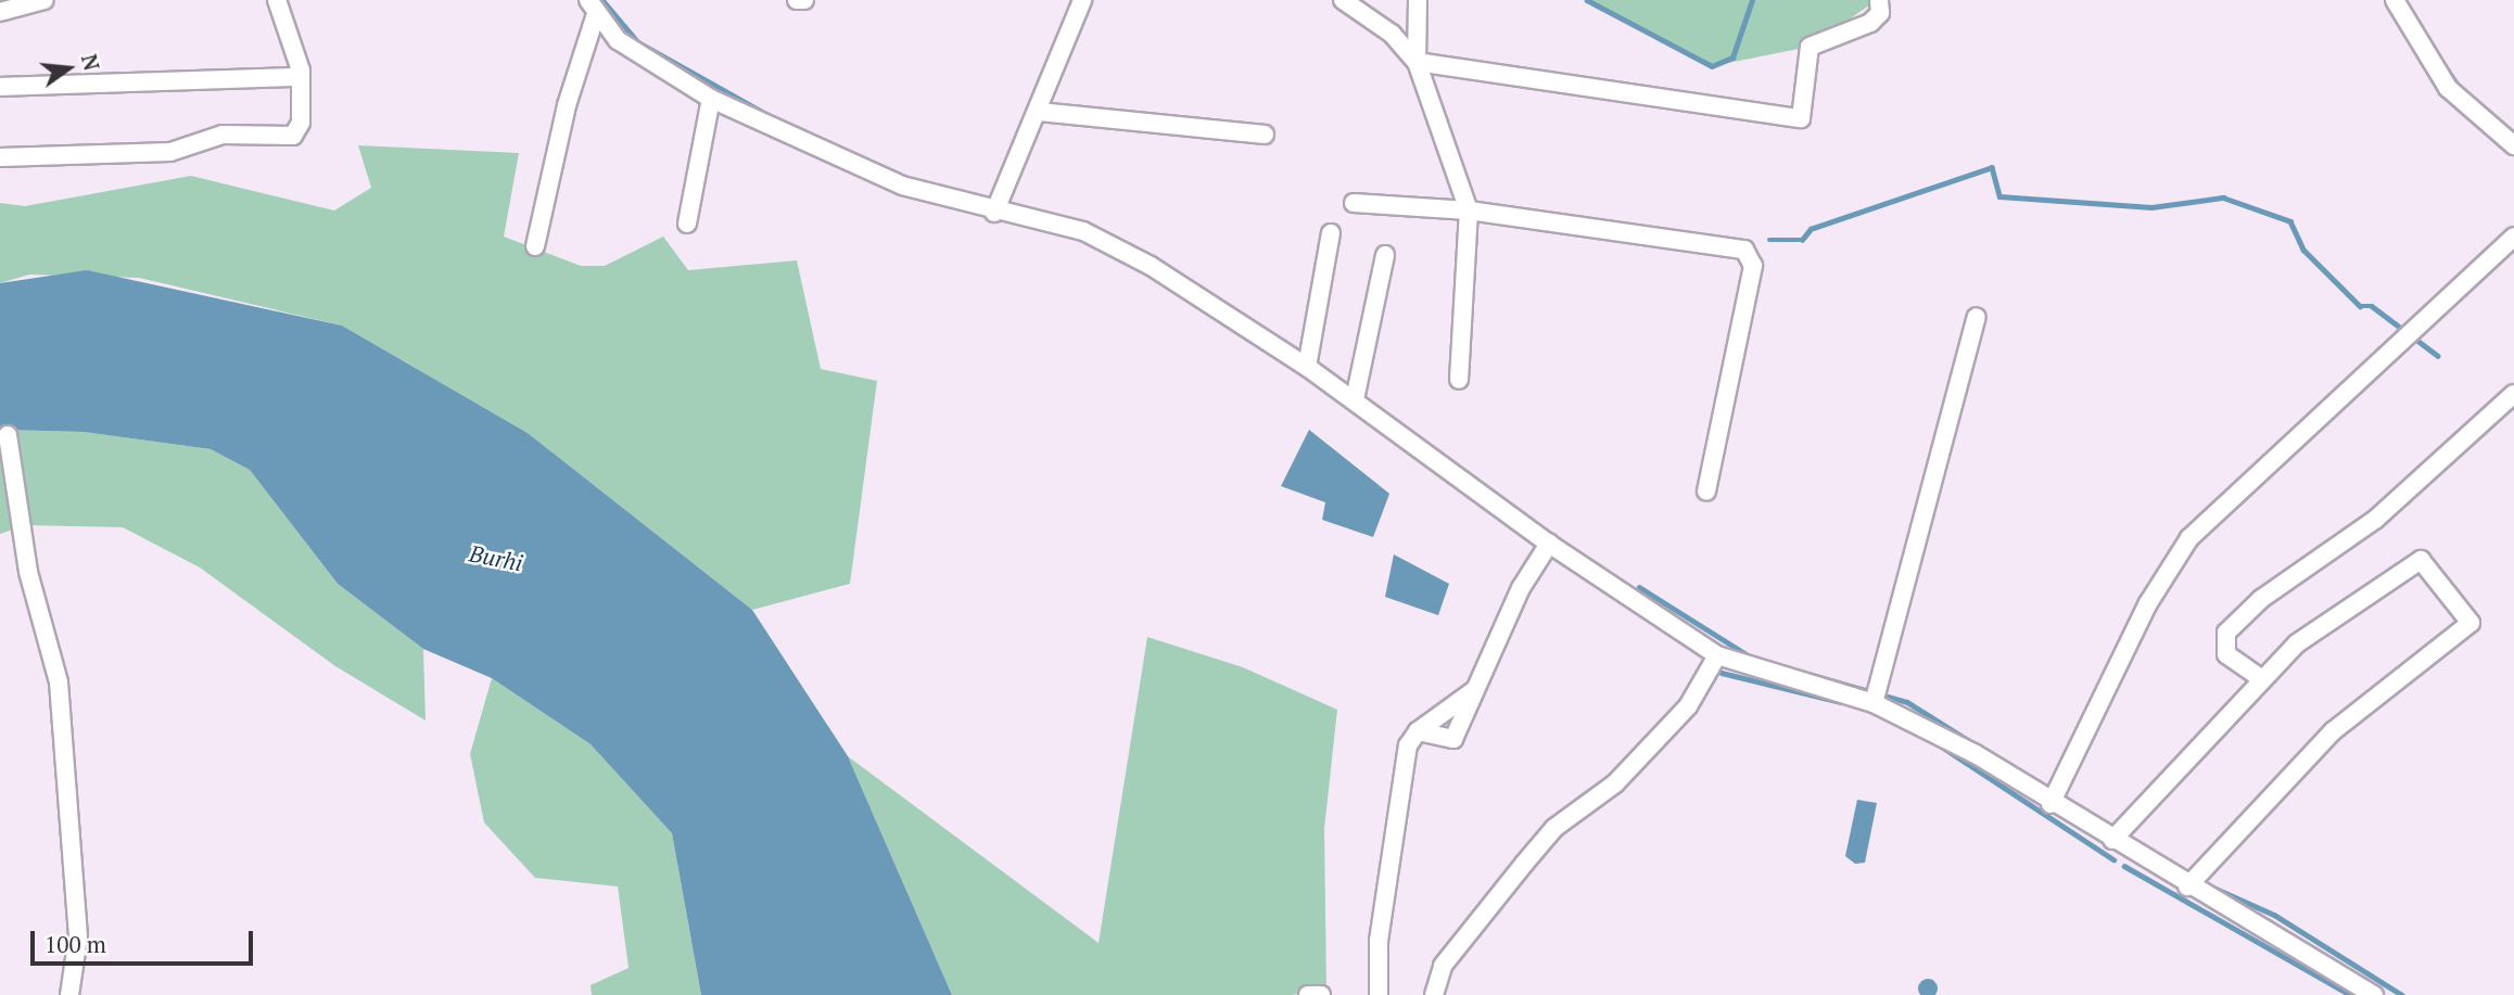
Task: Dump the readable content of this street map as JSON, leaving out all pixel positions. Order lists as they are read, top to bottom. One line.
{"water":["Burhi"],"scale_bar":"100 m","north":"right"}
